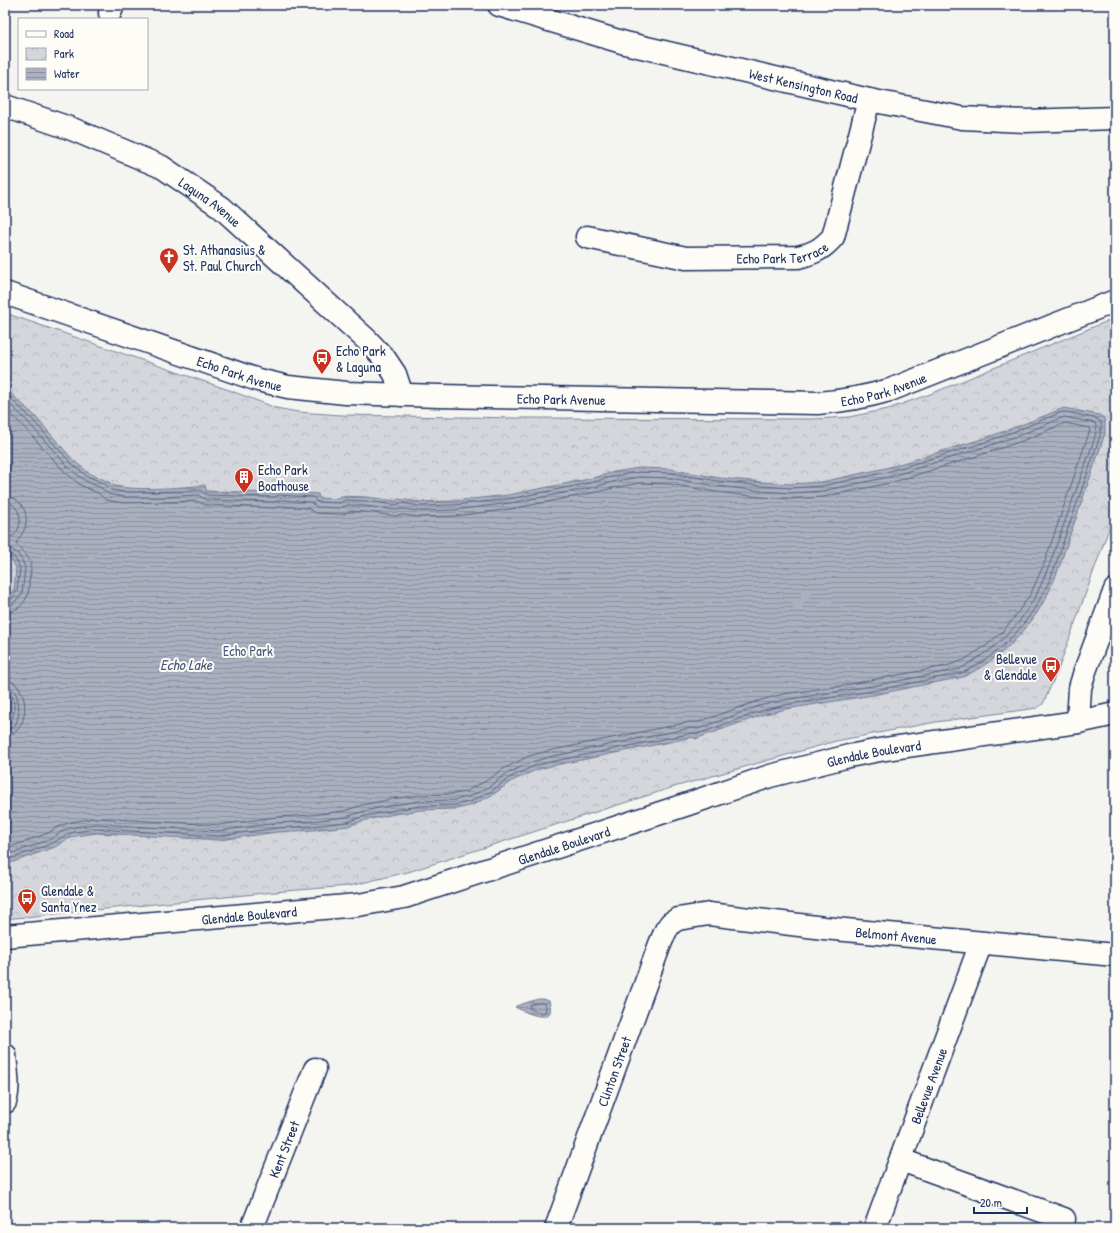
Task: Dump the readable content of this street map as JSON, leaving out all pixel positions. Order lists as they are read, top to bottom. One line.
{"streets":{"street":["West Kensington Road","Laguna Avenue","Echo Park Terrace","Echo Park Avenue","Glendale Boulevard","Belmont Avenue","Clinton Street","Bellevue Avenue","Kent Street"]},"crossings":[["West Kensington Road","Echo Park Terrace"],["Laguna Avenue","Echo Park Avenue"],["Belmont Avenue","Clinton Street"],["Belmont Avenue","Bellevue Avenue"]],"water":["Echo Lake"],"parks":["Echo Park"],"places":{"church":["St. Athanasius & St. Paul Church"],"bus stop":["Echo Park & Laguna","Bellevue & Glendale","Glendale & Santa Ynez"],"building":["Echo Park Boathouse"]},"legend":["Road","Park","Water"],"scale_bar":"20 m"}
